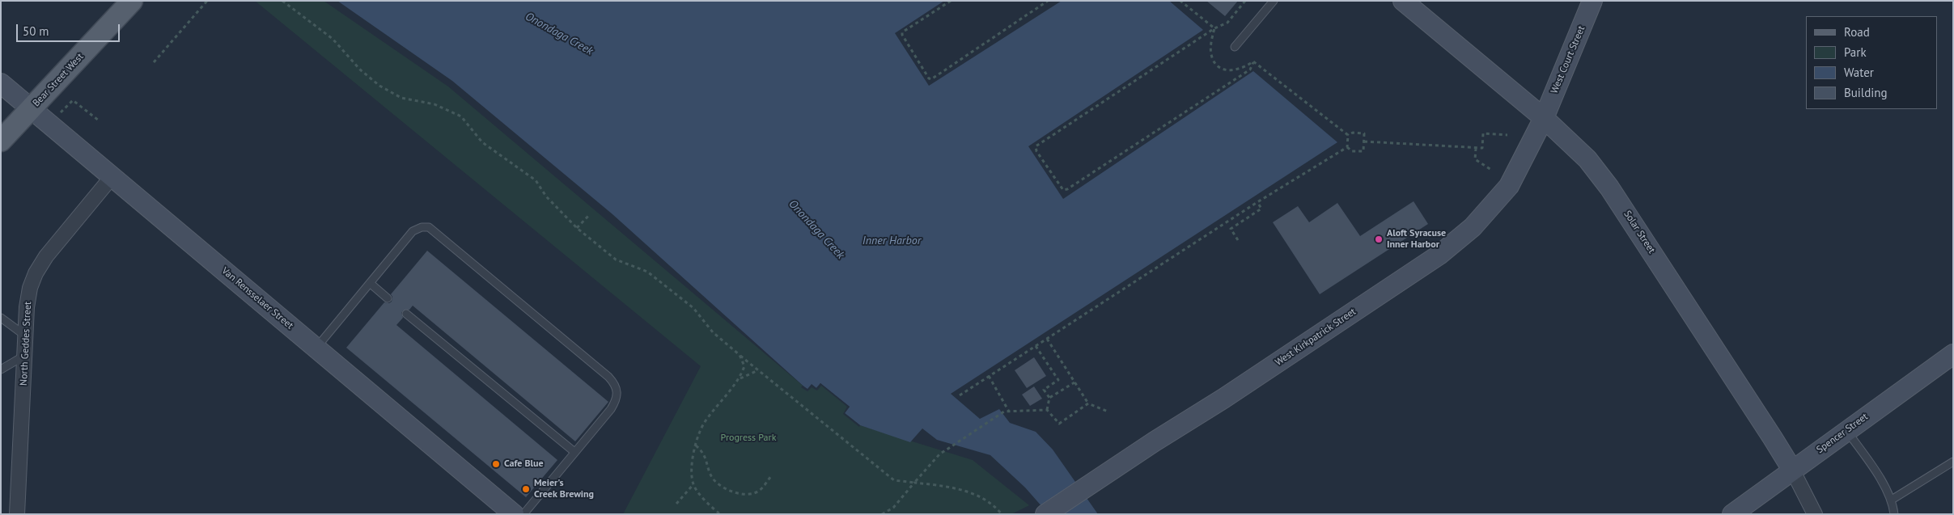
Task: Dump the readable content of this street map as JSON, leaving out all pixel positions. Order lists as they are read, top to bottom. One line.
{"streets":{"main road":["Bear Street West"],"street":["West Court Street","Solar Street","Van Rensselaer Street","West Kirkpatrick Street","North Geddes Street","Spencer Street"]},"crossings":[["West Court Street","Solar Street"],["West Court Street","West Kirkpatrick Street"],["Bear Street West","Van Rensselaer Street"],["Solar Street","West Kirkpatrick Street"],["Solar Street","Spencer Street"],["Van Rensselaer Street","North Geddes Street"]],"water":["Onondaga Creek","Inner Harbor"],"parks":["Progress Park"],"places":["Aloft Syracuse Inner Harbor","Cafe Blue","Meier's Creek Brewing"],"legend":["Road","Park","Water","Building"],"scale_bar":"50 m"}
